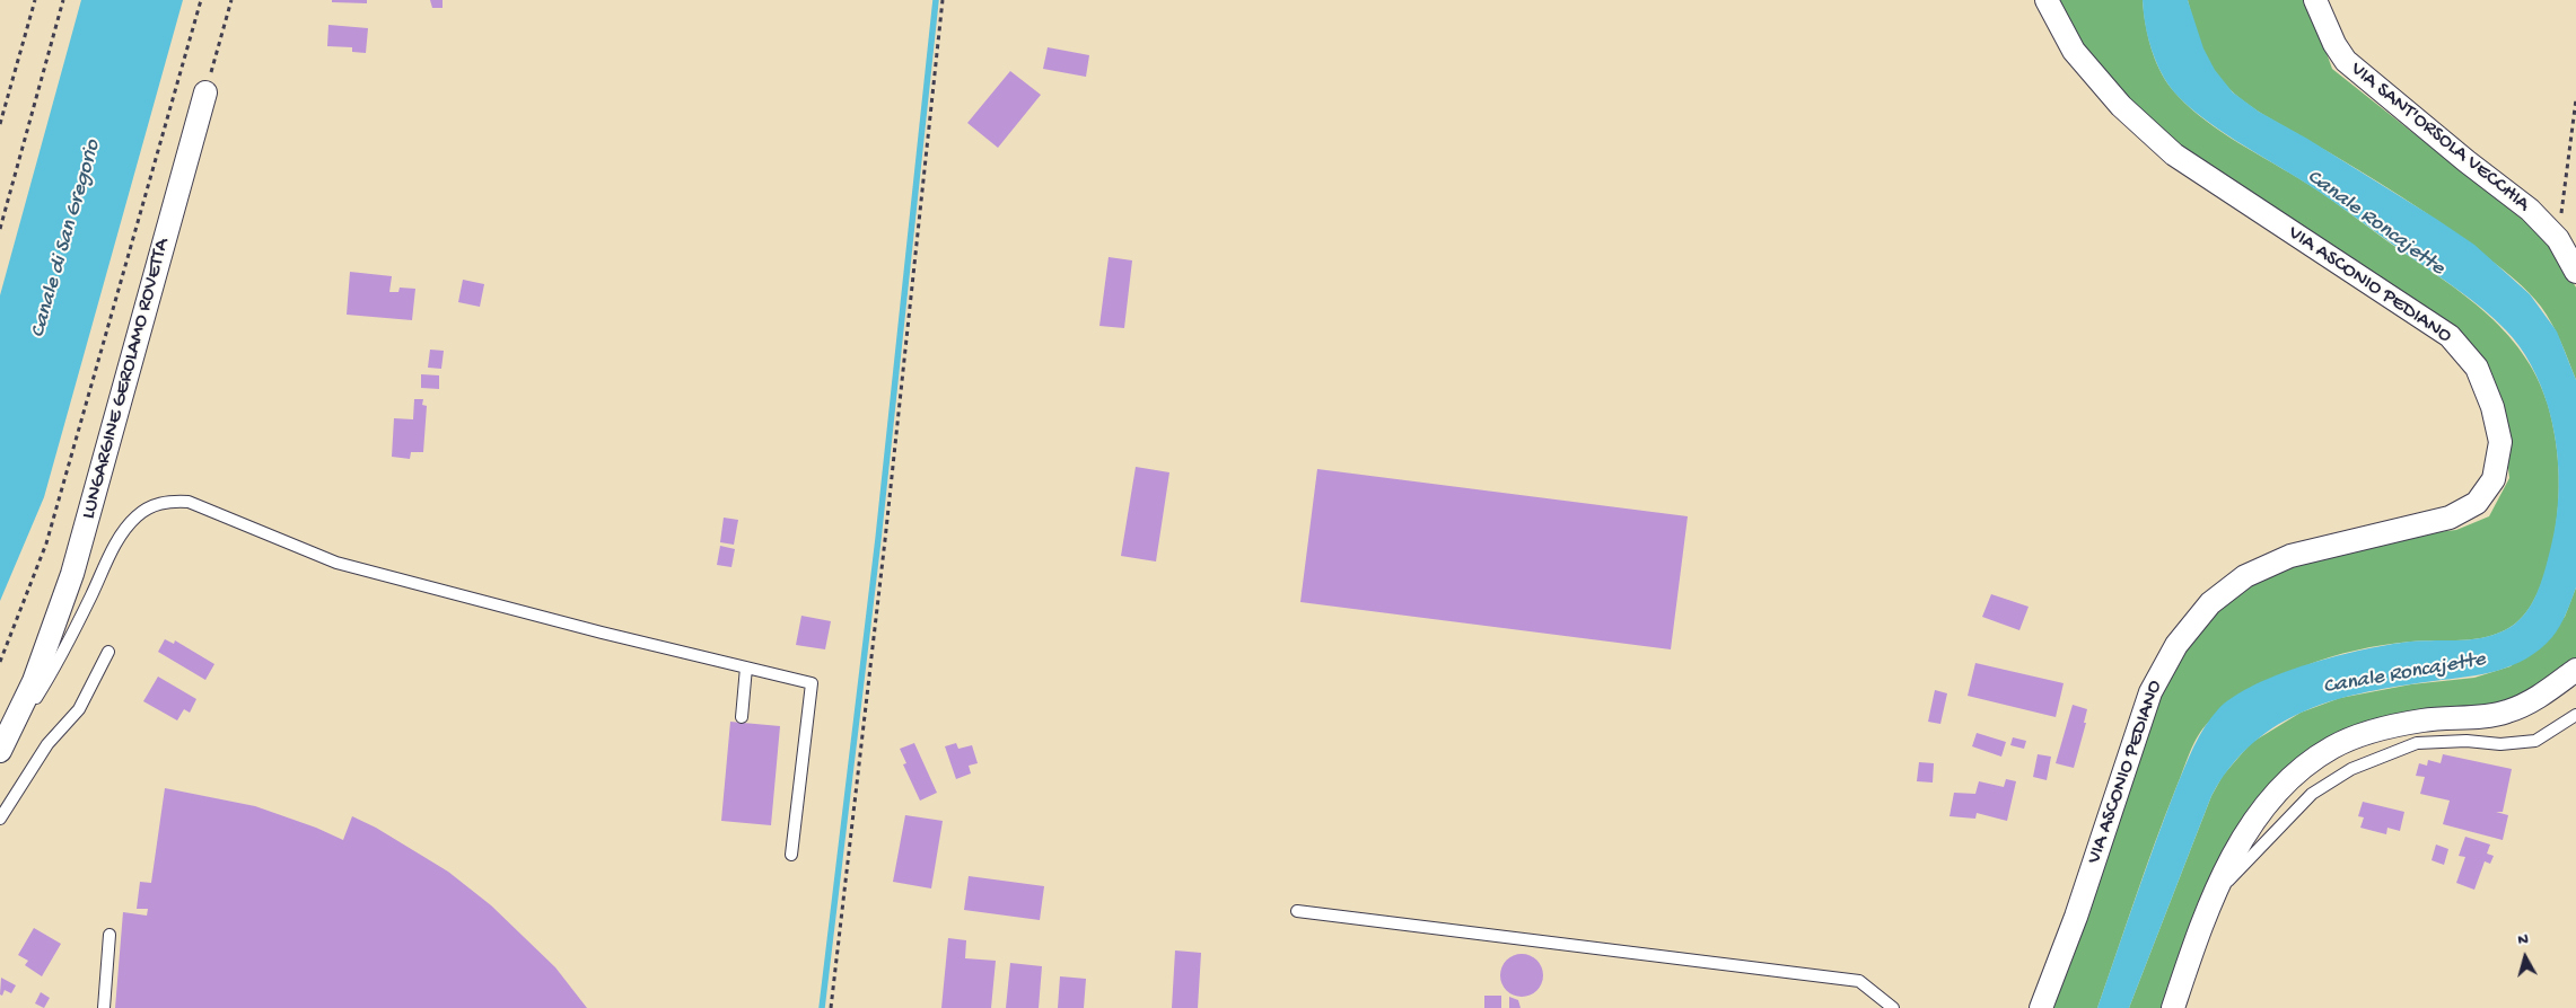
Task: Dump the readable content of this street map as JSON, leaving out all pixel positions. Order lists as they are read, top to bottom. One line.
{"streets":{"street":["VIA SANT'ORSOLA VECCHIA","VIA ASCONIO PEDIANO","LUNGARGINE GEROLAMO ROVETTA"]},"water":["Canale Roncajette","Canale di San Gregorio"],"north":"top"}
